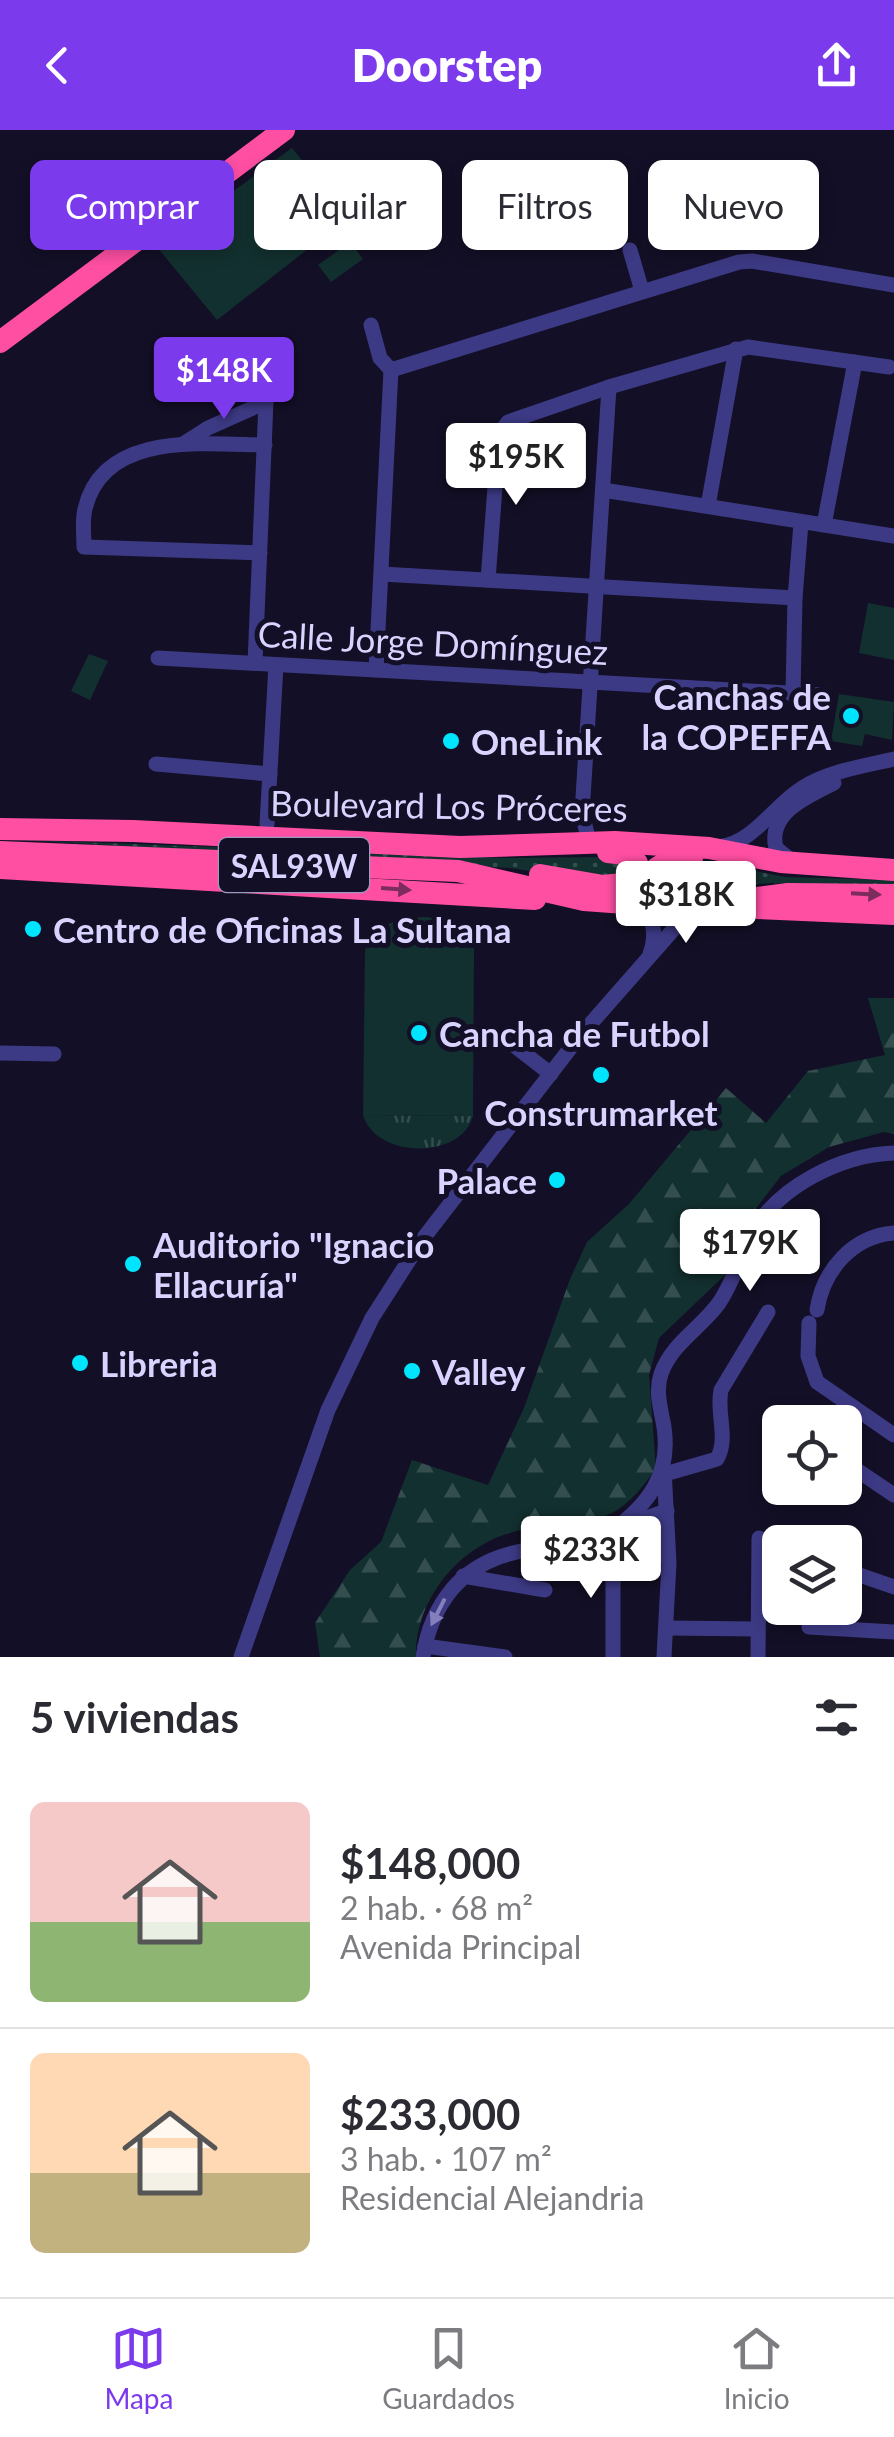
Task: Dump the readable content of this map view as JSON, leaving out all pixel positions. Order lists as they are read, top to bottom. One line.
{"streets":{"highway":["Boulevard Los Próceres","SAL93W"],"street":["Calle Jorge Domínguez"]},"places":["Canchas de la COPEFFA","OneLink","Centro de Oficinas La Sultana","Cancha de Futbol","Construmarket","Palace","Auditorio \"Ignacio Ellacuría\"","Libreria","Valley"],"page":{"header":"Doorstep","chip":["Comprar","Alquilar","Filtros","Nuevo"],"price":["$148K","$195K","$318K","$179K","$233K"],"heading":"5 viviendas","list":[{"name":"$148,000","note":"2 hab. · 68 m² · Avenida Principal"},{"name":"$233,000","note":"3 hab. · 107 m² · Residencial Alejandria"}],"tabs":["Mapa","Guardados","Inicio"]}}
